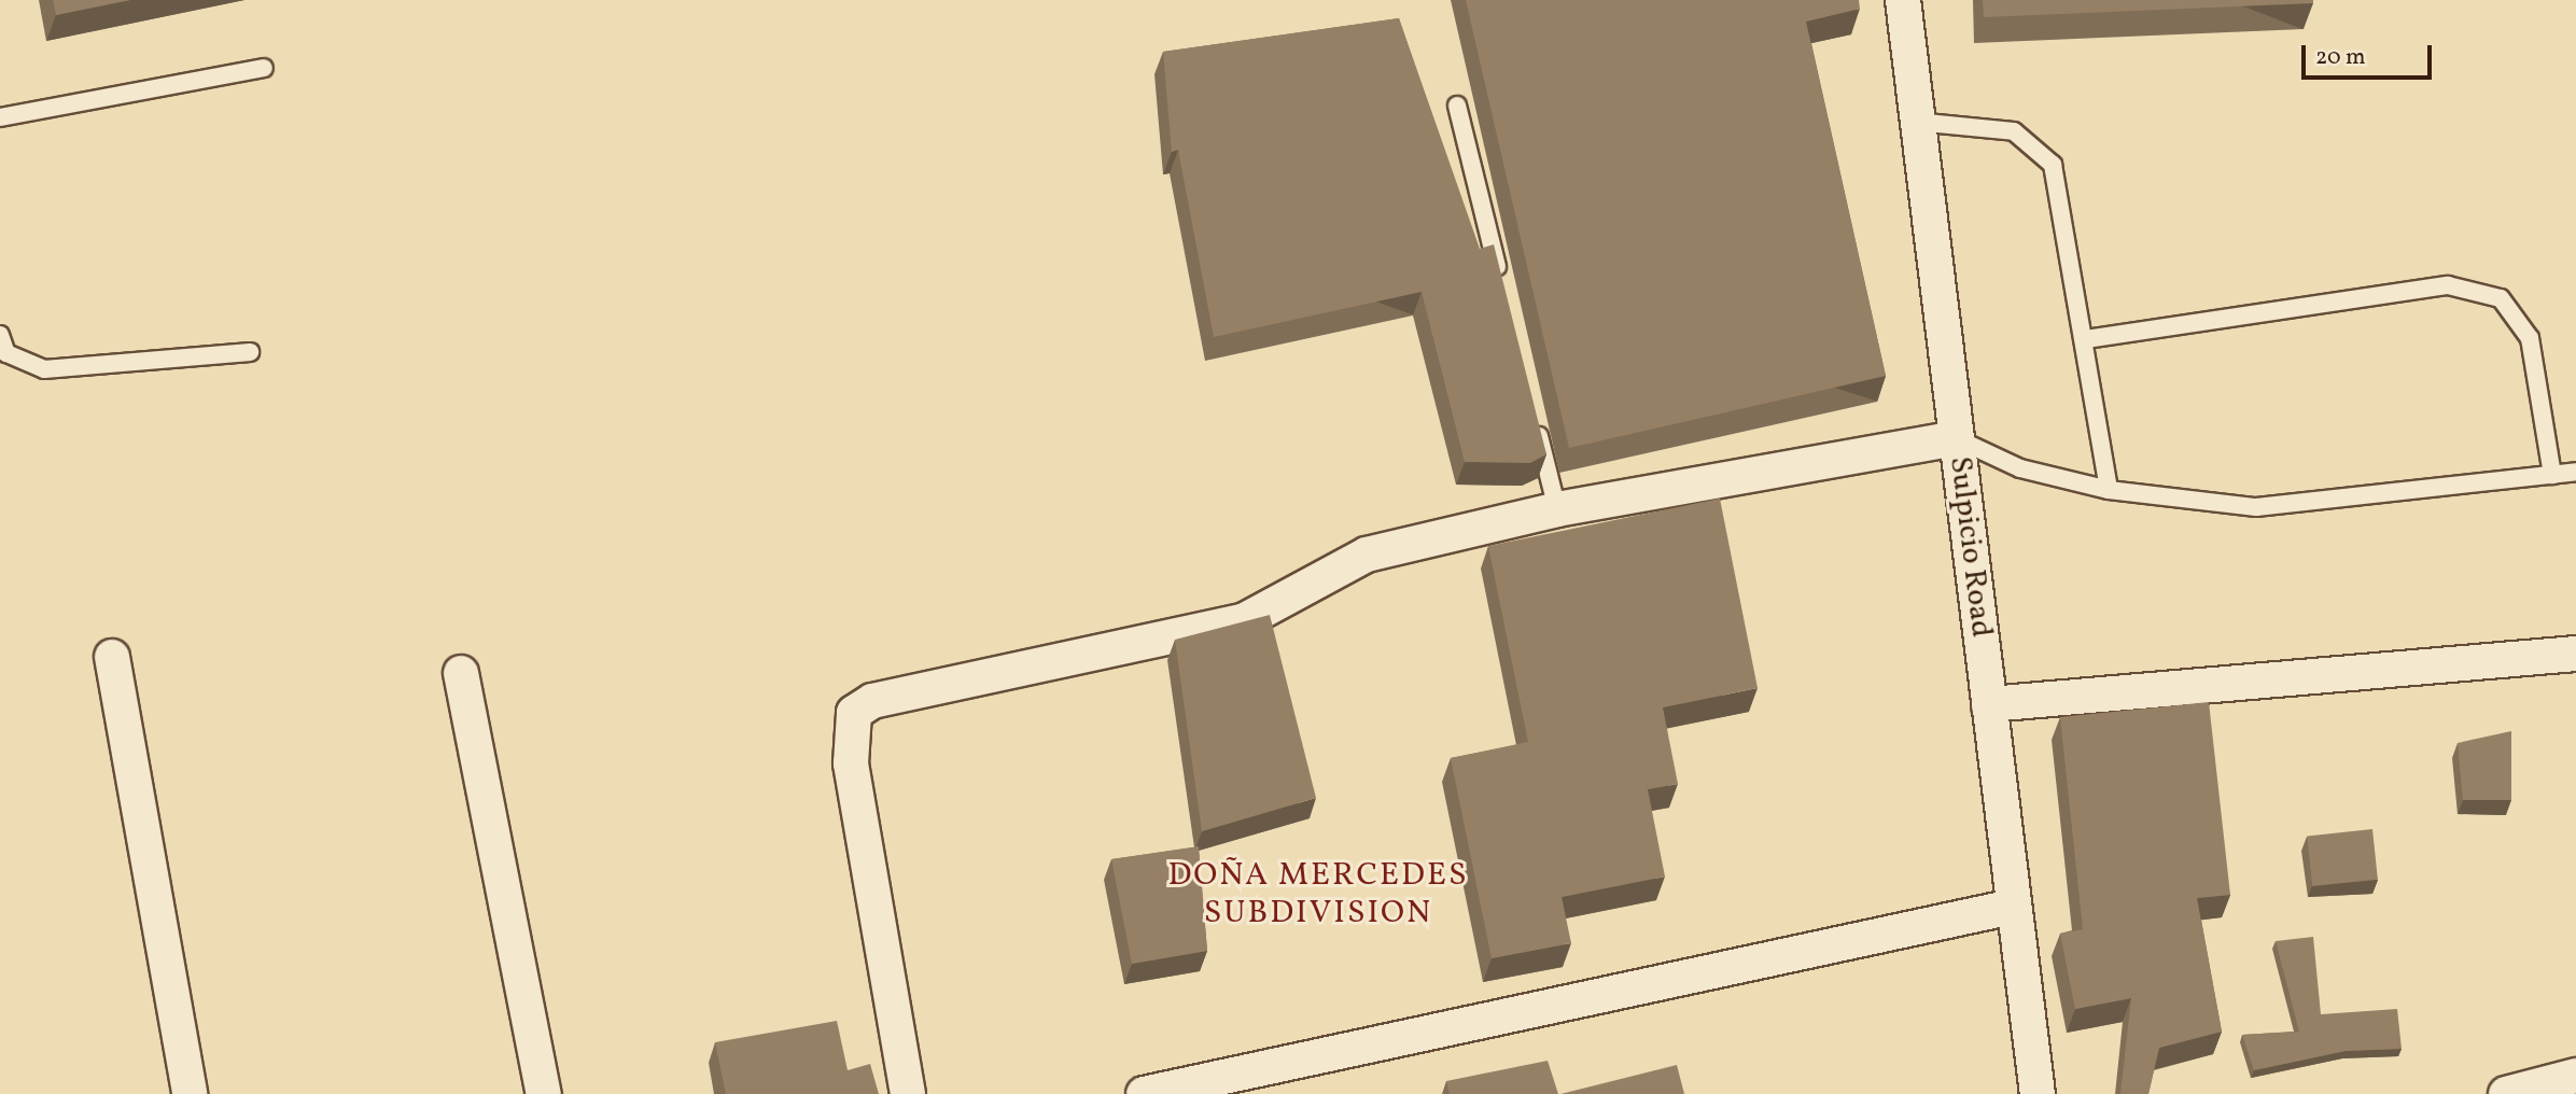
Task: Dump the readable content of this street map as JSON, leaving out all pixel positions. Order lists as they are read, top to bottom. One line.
{"streets":{"street":["Sulpicio Road"]},"districts":["DOÑA MERCEDES SUBDIVISION"],"scale_bar":"20 m"}
